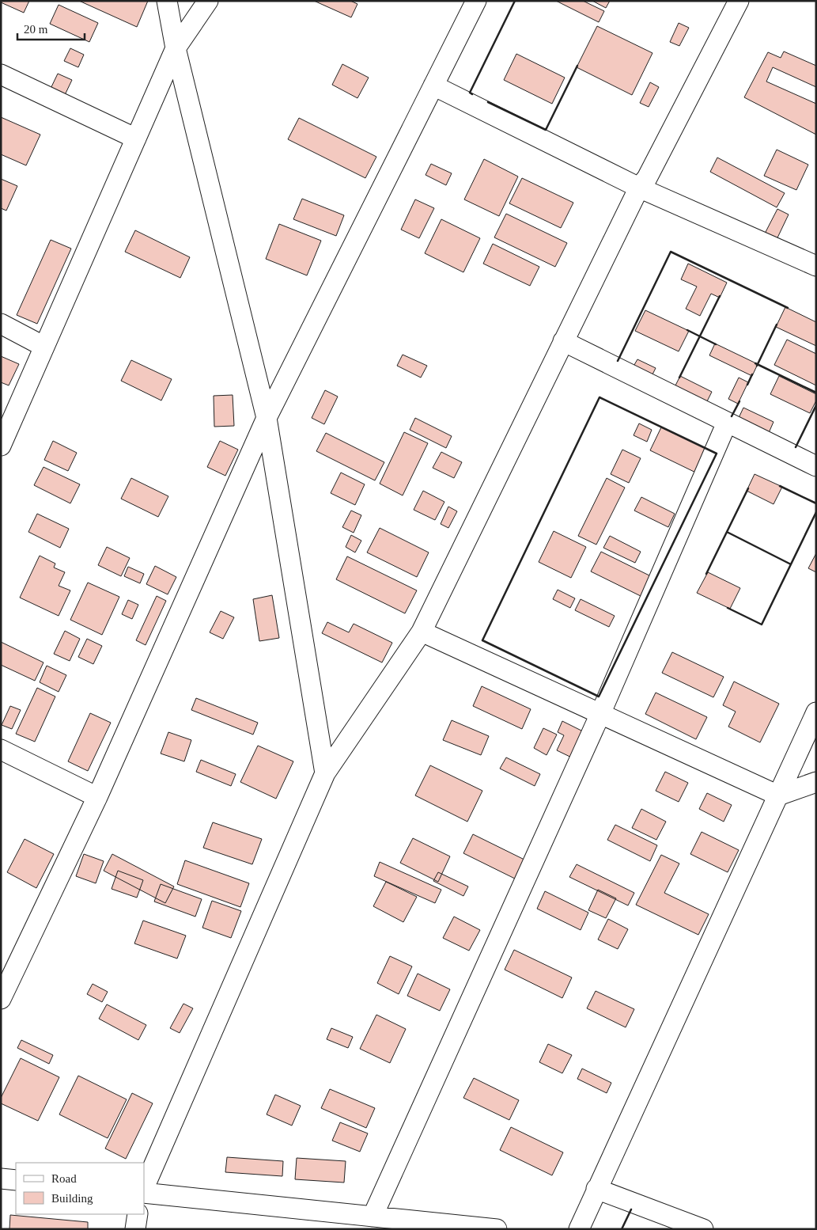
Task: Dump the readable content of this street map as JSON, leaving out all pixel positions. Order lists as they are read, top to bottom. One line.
{"legend":["Road","Building"],"scale_bar":"20 m"}
